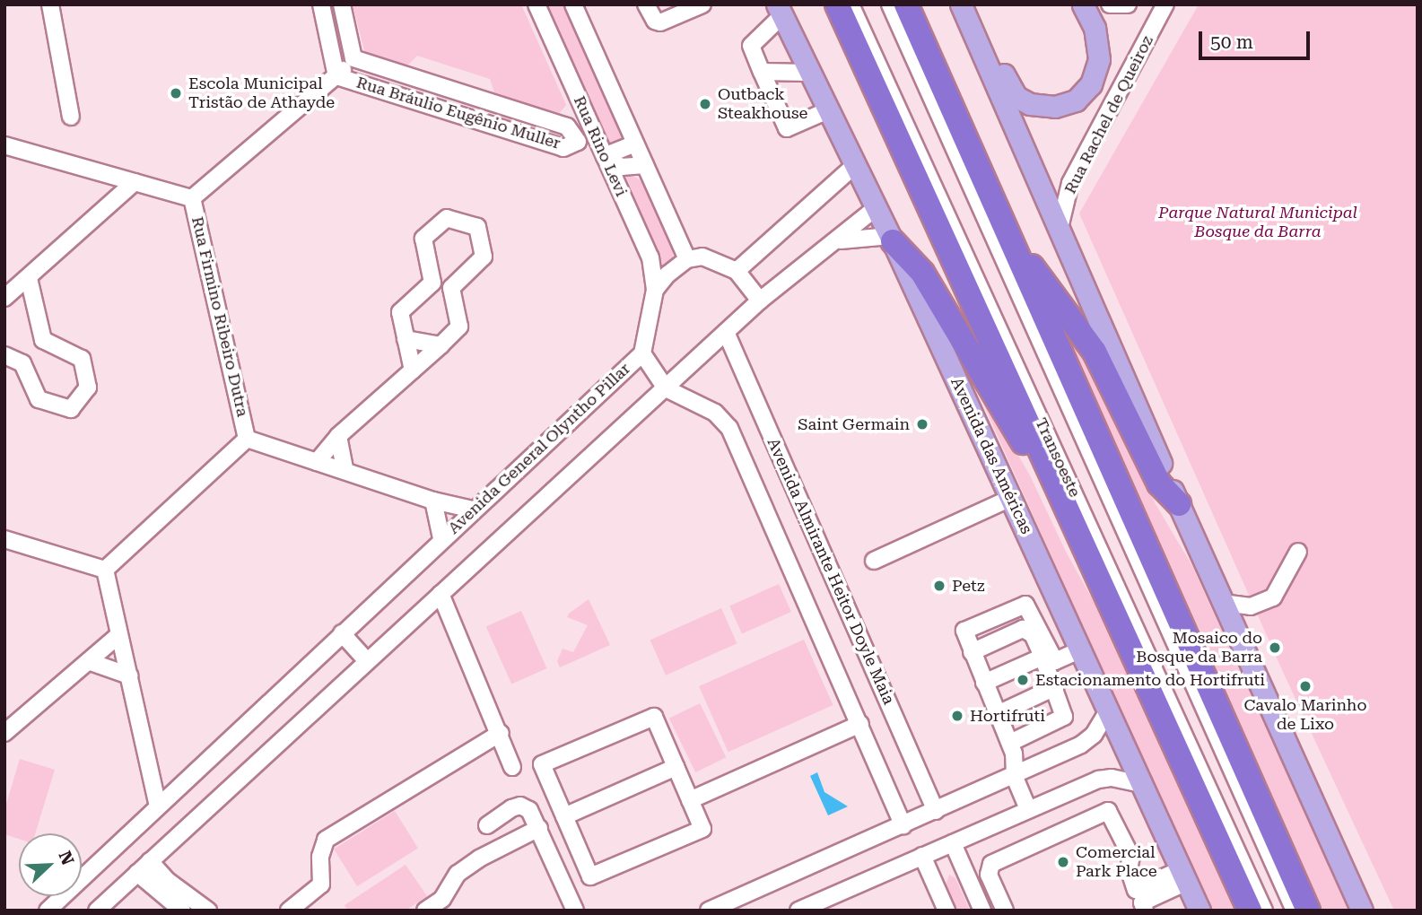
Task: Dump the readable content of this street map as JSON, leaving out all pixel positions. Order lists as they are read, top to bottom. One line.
{"streets":{"main road":["Avenida das Américas"],"street":["Rua Bráulio Eugênio Muller","Rua Rachel de Queiroz","Rua Rino Levi","Rua Firmino Ribeiro Dutra","Avenida General Olyntho Pillar","Transoeste","Avenida Almirante Heitor Doyle Maia"]},"crossings":[["Rua Bráulio Eugênio Muller","Rua Firmino Ribeiro Dutra"],["Rua Rino Levi","Avenida General Olyntho Pillar"]],"parks":["Parque Natural Municipal Bosque da Barra"],"places":["Escola Municipal Tristão de Athayde","Outback Steakhouse","Saint Germain","Petz","Mosaico do Bosque da Barra","Estacionamento do Hortifruti","Cavalo Marinho de Lixo","Hortifruti","Comercial Park Place"],"scale_bar":"50 m","north":"top right"}
